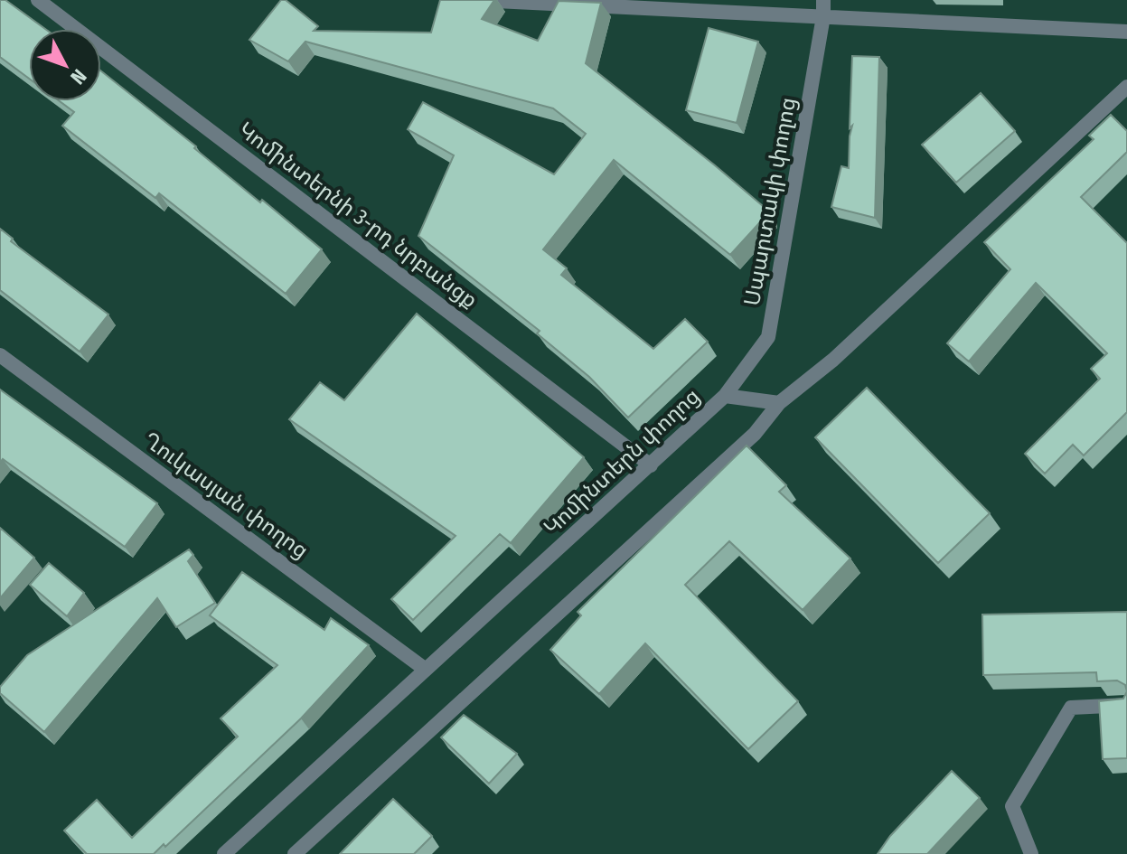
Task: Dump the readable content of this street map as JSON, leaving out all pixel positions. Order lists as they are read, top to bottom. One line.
{"streets":{"street":["Սպարտակի փողոց","Կոմինտերնի 3-րդ նրբանցք","Կոմինտերն փողոց","Ղուկասյան փողոց"]},"crossings":[["Սպարտակի փողոց","Կոմինտերն փողոց"],["Կոմինտերնի 3-րդ նրբանցք","Կոմինտերն փողոց"],["Կոմինտերն փողոց","Ղուկասյան փողոց"]],"north":"bottom right"}
